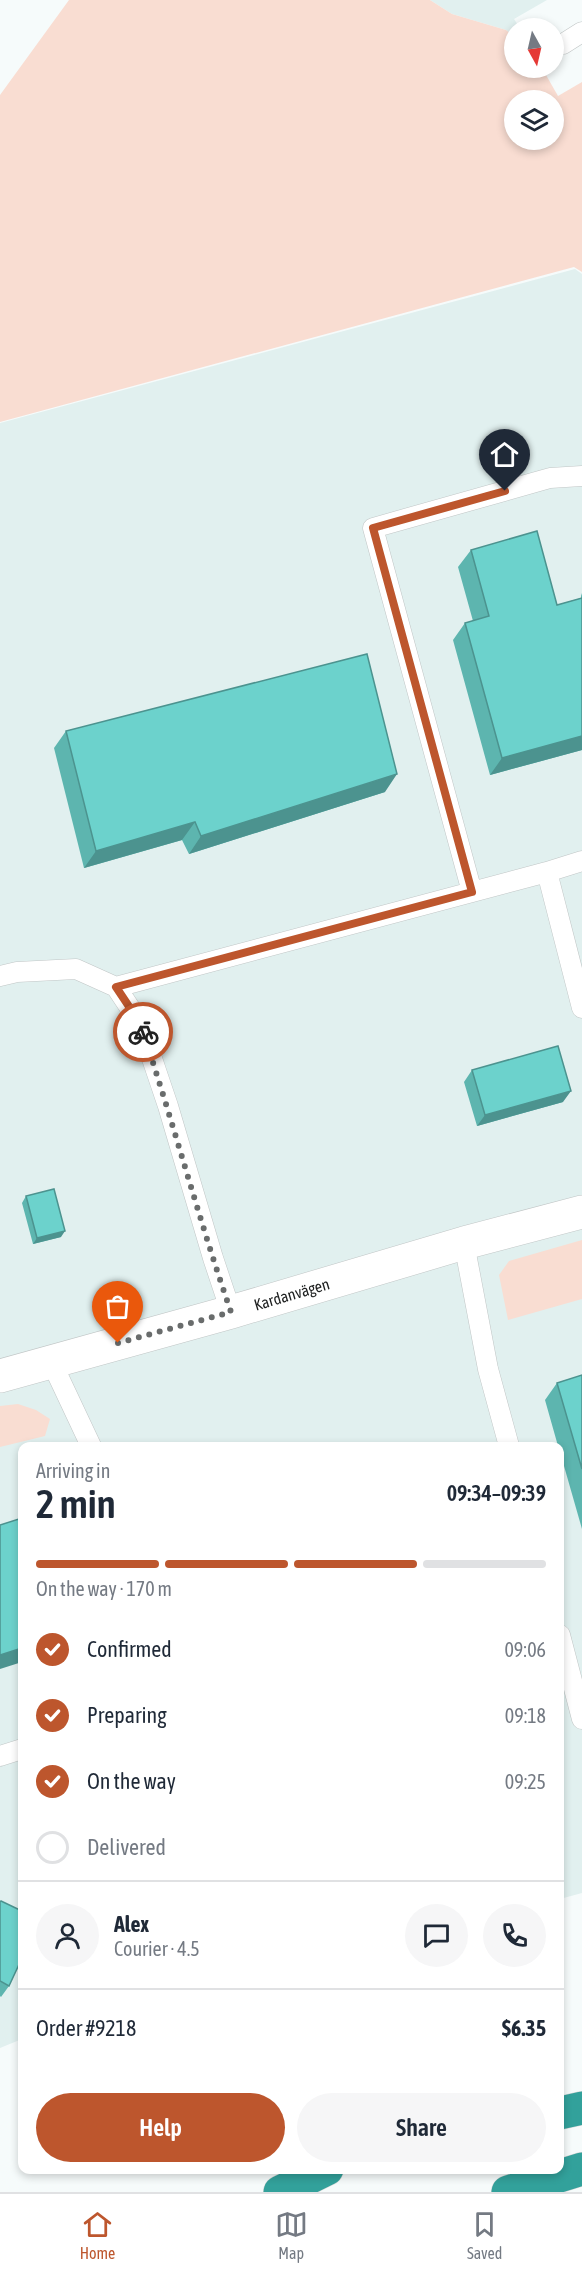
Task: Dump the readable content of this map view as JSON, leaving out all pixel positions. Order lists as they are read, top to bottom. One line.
{"streets":{"street":["Kardanvägen"]},"north":"bottom","page":{"heading":["2 min","Arriving in","09:34–09:39"],"panel":["Alex","Courier · 4.5","Order #9218","$6.35"],"bar":"On the way · 170 m","list":[["Confirmed","09:06"],["Preparing","09:18"],["On the way","09:25"],"Delivered"],"buttons":["Help","Share"],"tabs":["Home","Map","Saved"]}}
